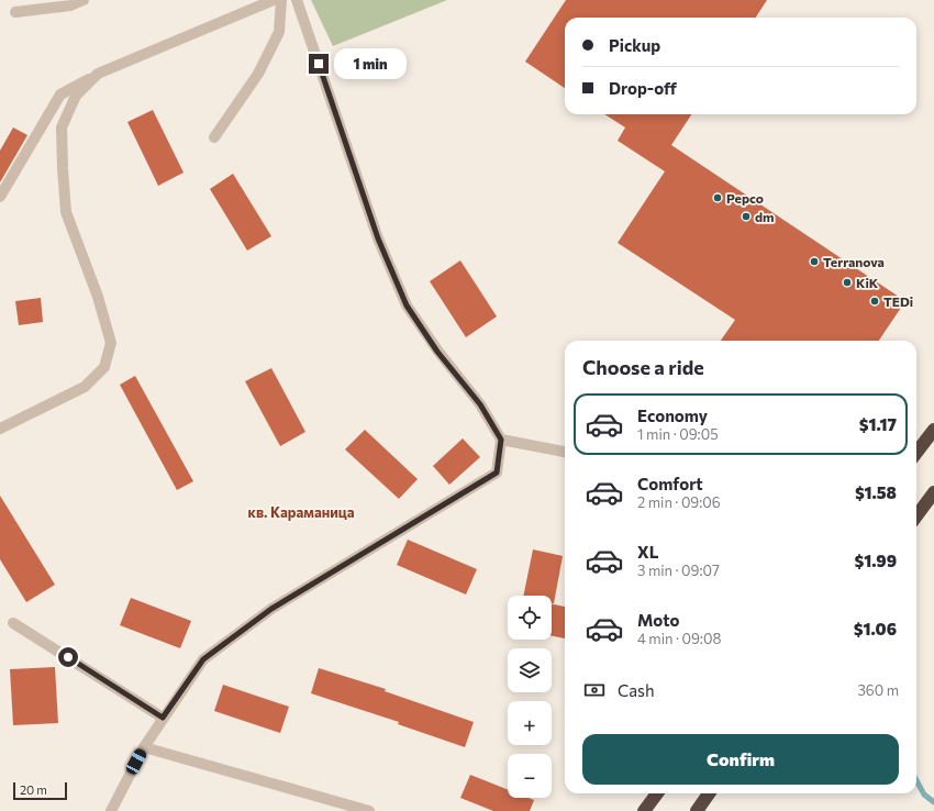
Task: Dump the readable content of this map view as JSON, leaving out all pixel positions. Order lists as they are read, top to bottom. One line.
{"districts":["кв. Караманица"],"places":["Pepco","dm","Terranova","KiK","TEDi"],"scale_bar":"20 m","page":{"banner":["Pickup","Drop-off"],"bubble":"1 min","heading":"Choose a ride","list":[{"name":"Economy","note":"1 min · 09:05","value":"$1.17"},{"name":"Comfort","note":"2 min · 09:06","value":"$1.58"},{"name":"XL","note":"3 min · 09:07","value":"$1.99"},{"name":"Moto","note":"4 min · 09:08","value":"$1.06"}],"map_buttons":["+","−"],"pay":["Cash","360 m"],"buttons":"Confirm","scale":"20 m"}}
